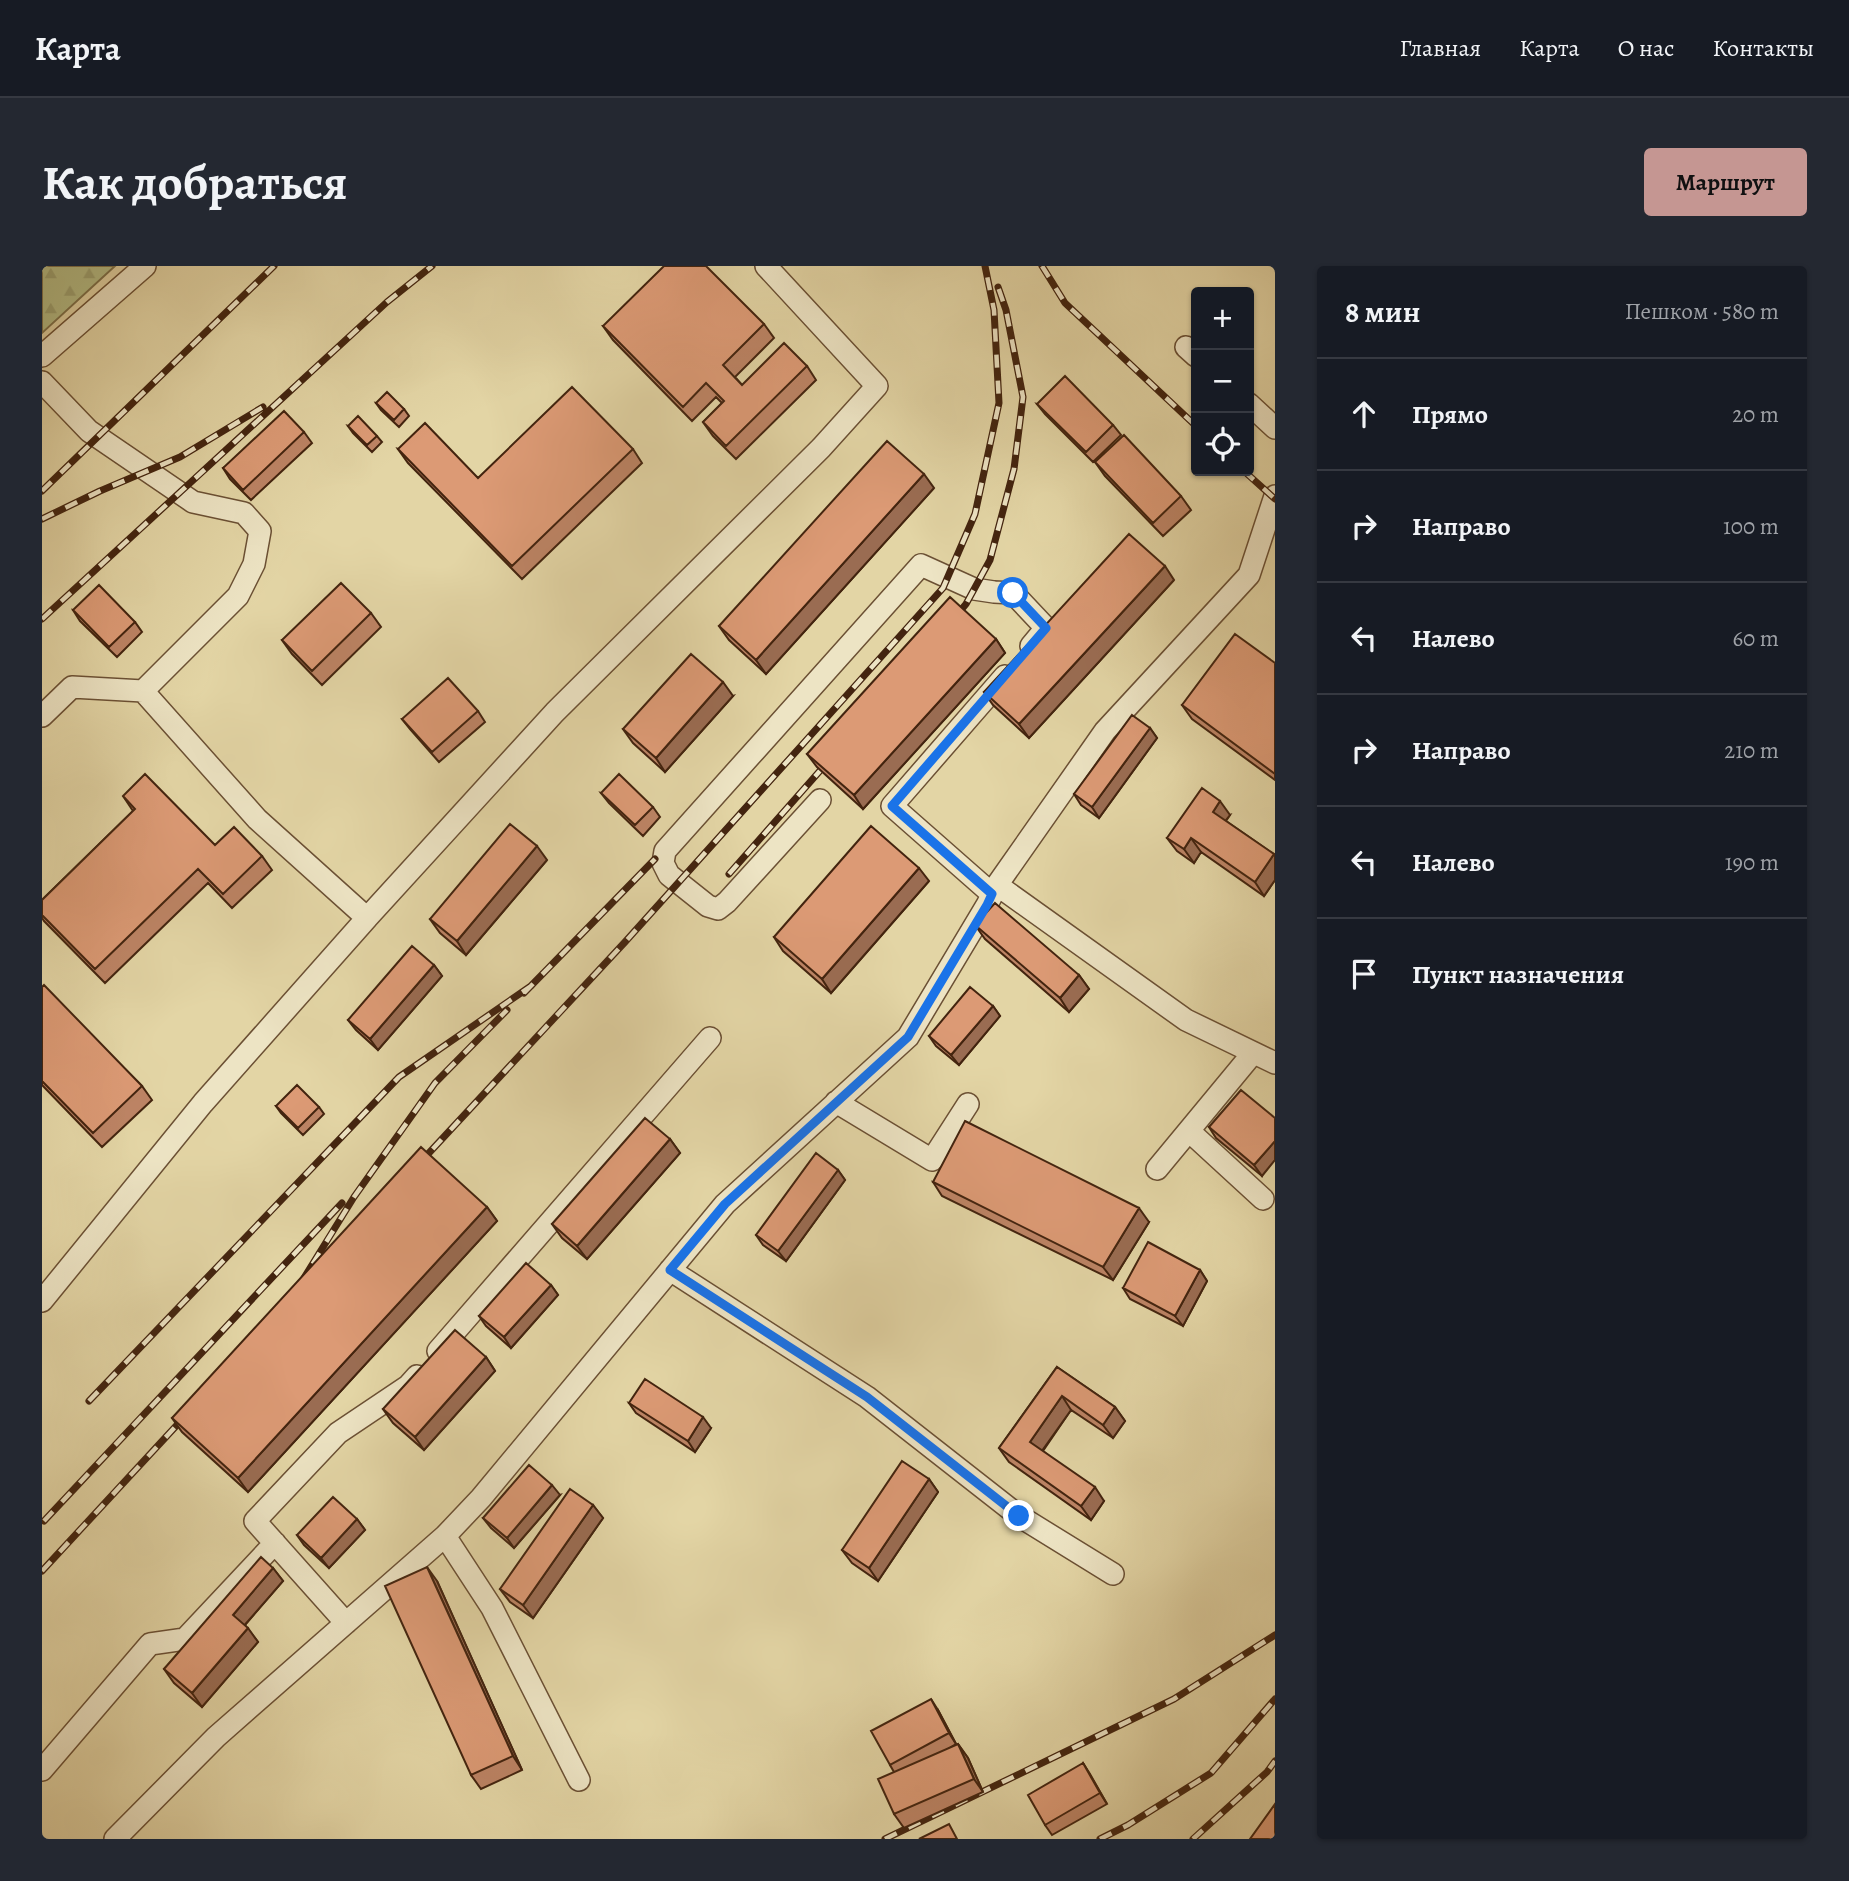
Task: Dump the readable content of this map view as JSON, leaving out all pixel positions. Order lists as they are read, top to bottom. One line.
{"page":{"header":"Карта","nav":["Главная","Карта","О нас","Контакты"],"buttons":"Маршрут","title":"Как добраться","heading":["8 мин","Пешком · 580 m"],"map_buttons":["+","−"],"list":[["Прямо","20 m"],["Направо","100 m"],["Налево","60 m"],["Направо","210 m"],["Налево","190 m"],"Пункт назначения"]}}
